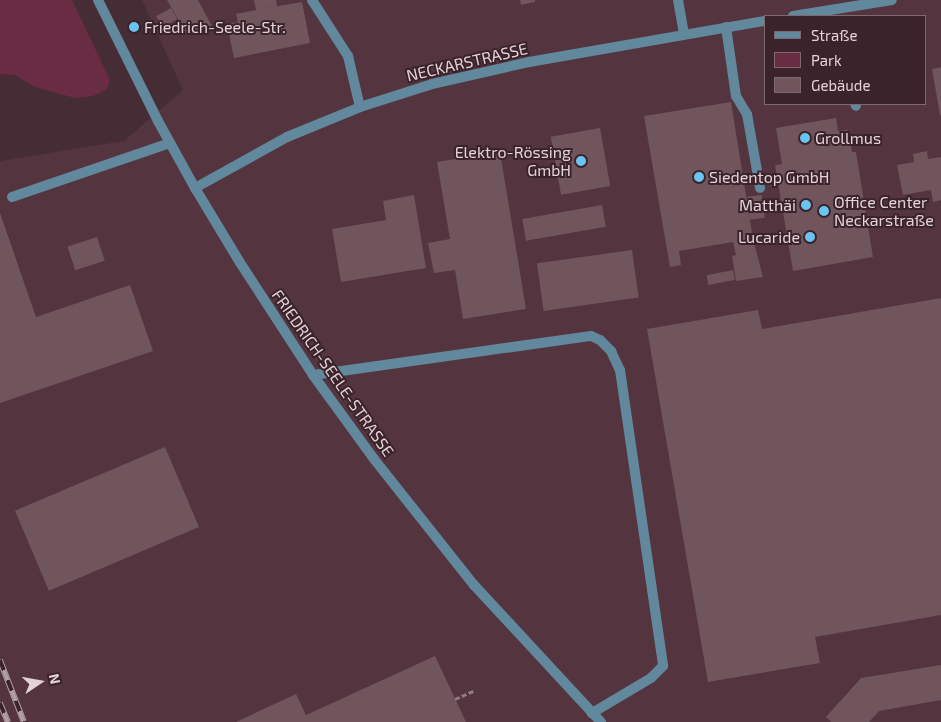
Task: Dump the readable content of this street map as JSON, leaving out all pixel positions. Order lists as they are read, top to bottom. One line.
{"streets":{"street":["NECKARSTRASSE","FRIEDRICH-SEELE-STRASSE"]},"crossings":[["NECKARSTRASSE","FRIEDRICH-SEELE-STRASSE"]],"places":["Friedrich-Seele-Str.","Grollmus","Elektro-Rössing GmbH","Siedentop GmbH","Matthäi","Office Center Neckarstraße","Lucaride"],"legend":["Straße","Park","Gebäude"],"north":"right"}
